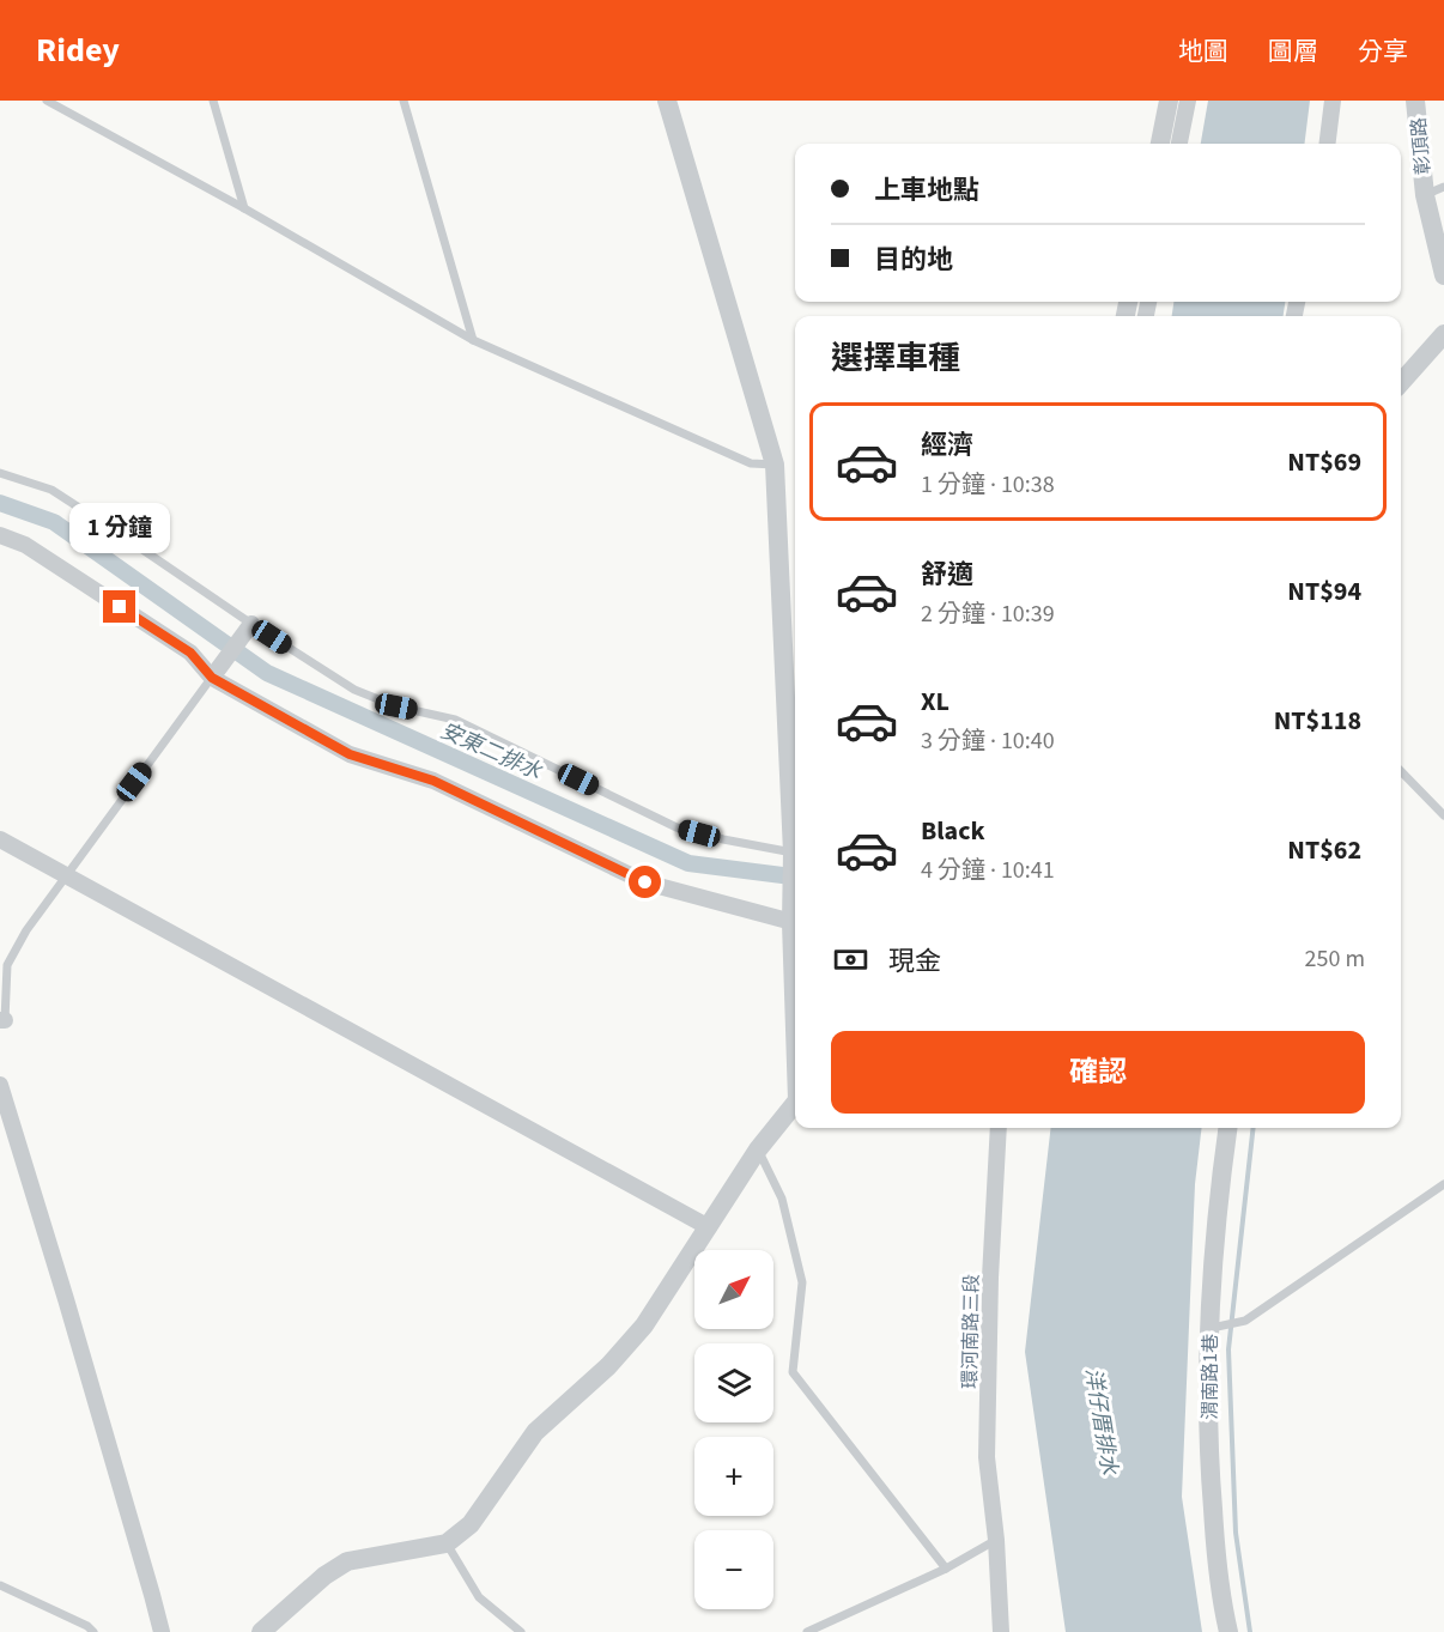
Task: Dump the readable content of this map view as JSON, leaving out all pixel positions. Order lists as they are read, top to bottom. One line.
{"streets":{"street":["彰頂路","環河南路三段","渭南路1巷"]},"water":["安東二排水","洋仔厝排水"],"north":"top right","page":{"header":"Ridey","nav":["地圖","圖層","分享"],"banner":["上車地點","目的地"],"heading":"選擇車種","list":[{"name":"經濟","note":"1 分鐘 · 10:38","value":"NT$69"},{"name":"舒適","note":"2 分鐘 · 10:39","value":"NT$94"},{"name":"XL","note":"3 分鐘 · 10:40","value":"NT$118"},{"name":"Black","note":"4 分鐘 · 10:41","value":"NT$62"}],"bubble":"1 分鐘","pay":["現金","250 m"],"buttons":"確認","map_buttons":["+","−"]}}
